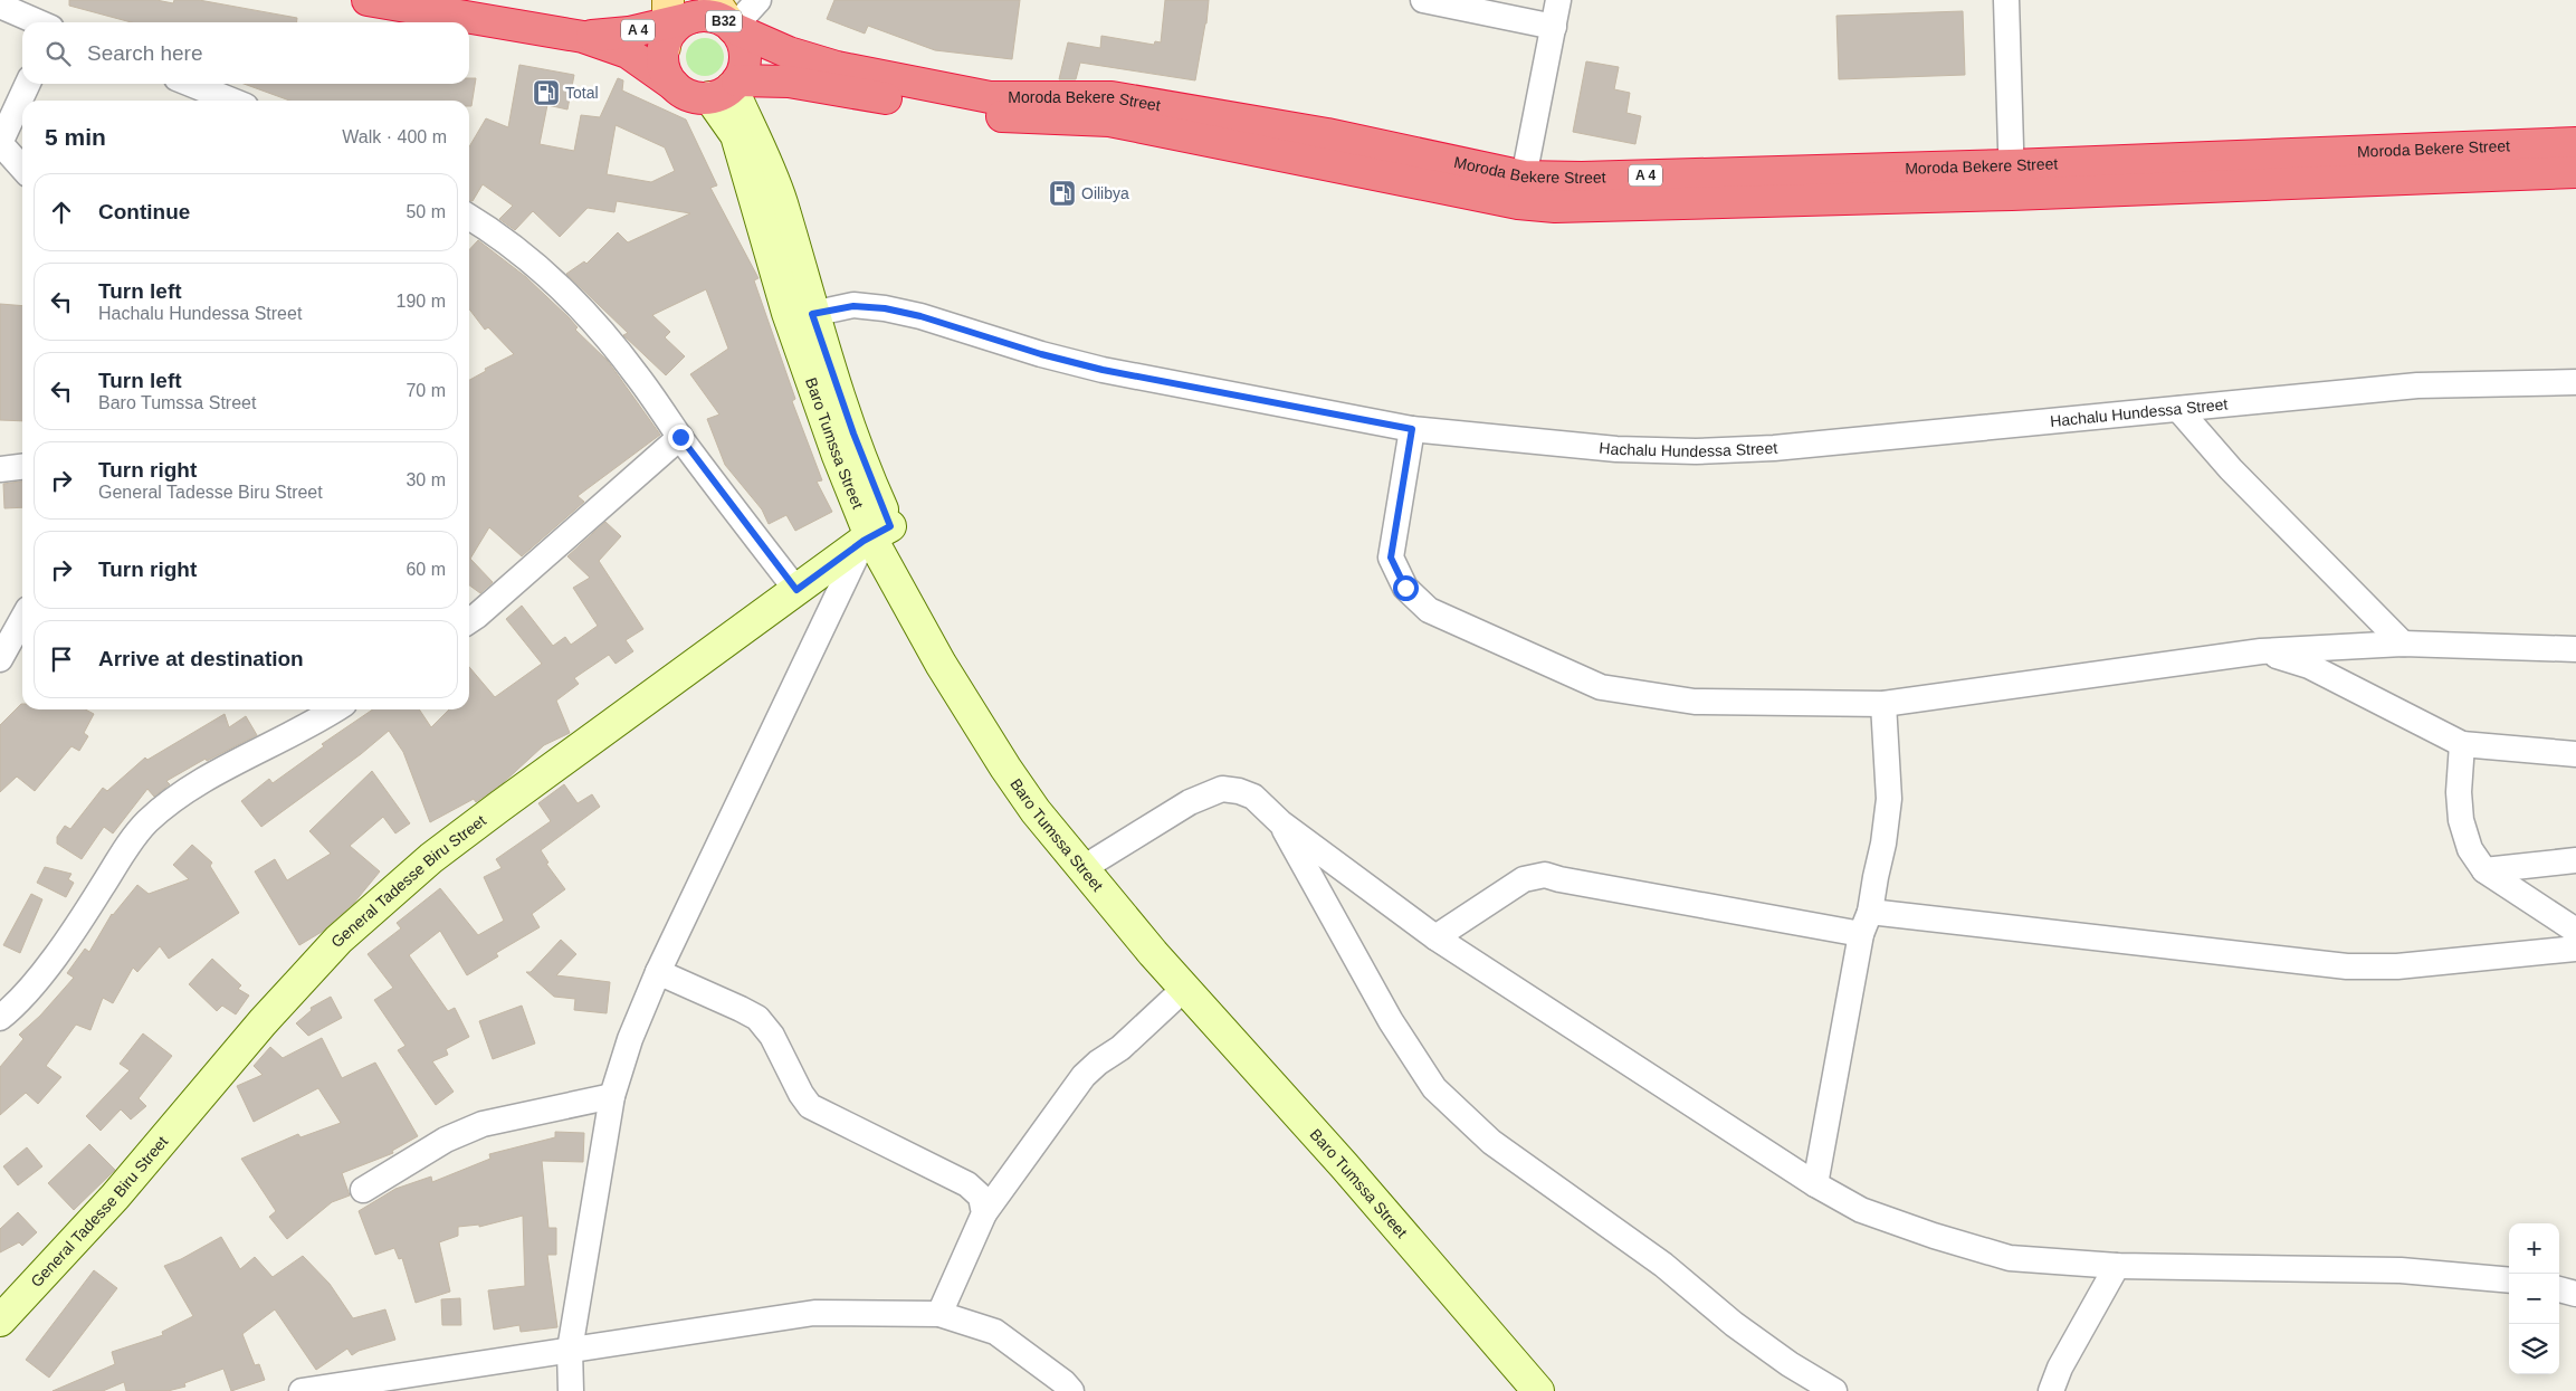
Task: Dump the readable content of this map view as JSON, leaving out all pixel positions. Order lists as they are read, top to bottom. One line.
{"streets":{"highway":["B32","A 4","Moroda Bekere Street"],"street":["Hachalu Hundessa Street","Baro Tumssa Street","General Tadesse Biru Street"]},"crossings":[["B32","A 4"],["B32","Moroda Bekere Street"],["B32","Baro Tumssa Street"],["A 4","Moroda Bekere Street"],["A 4","Baro Tumssa Street"],["Moroda Bekere Street","Baro Tumssa Street"],["Hachalu Hundessa Street","Baro Tumssa Street"],["Baro Tumssa Street","General Tadesse Biru Street"]],"places":{"fuel station":["Total","Oilibya"]},"page":{"search":"Search here","heading":["5 min","Walk · 400 m"],"list":[["Continue","50 m"],["Turn left","Hachalu Hundessa Street","190 m"],["Turn left","Baro Tumssa Street","70 m"],["Turn right","General Tadesse Biru Street","30 m"],["Turn right","60 m"],"Arrive at destination"],"map_buttons":["+","−"]}}
